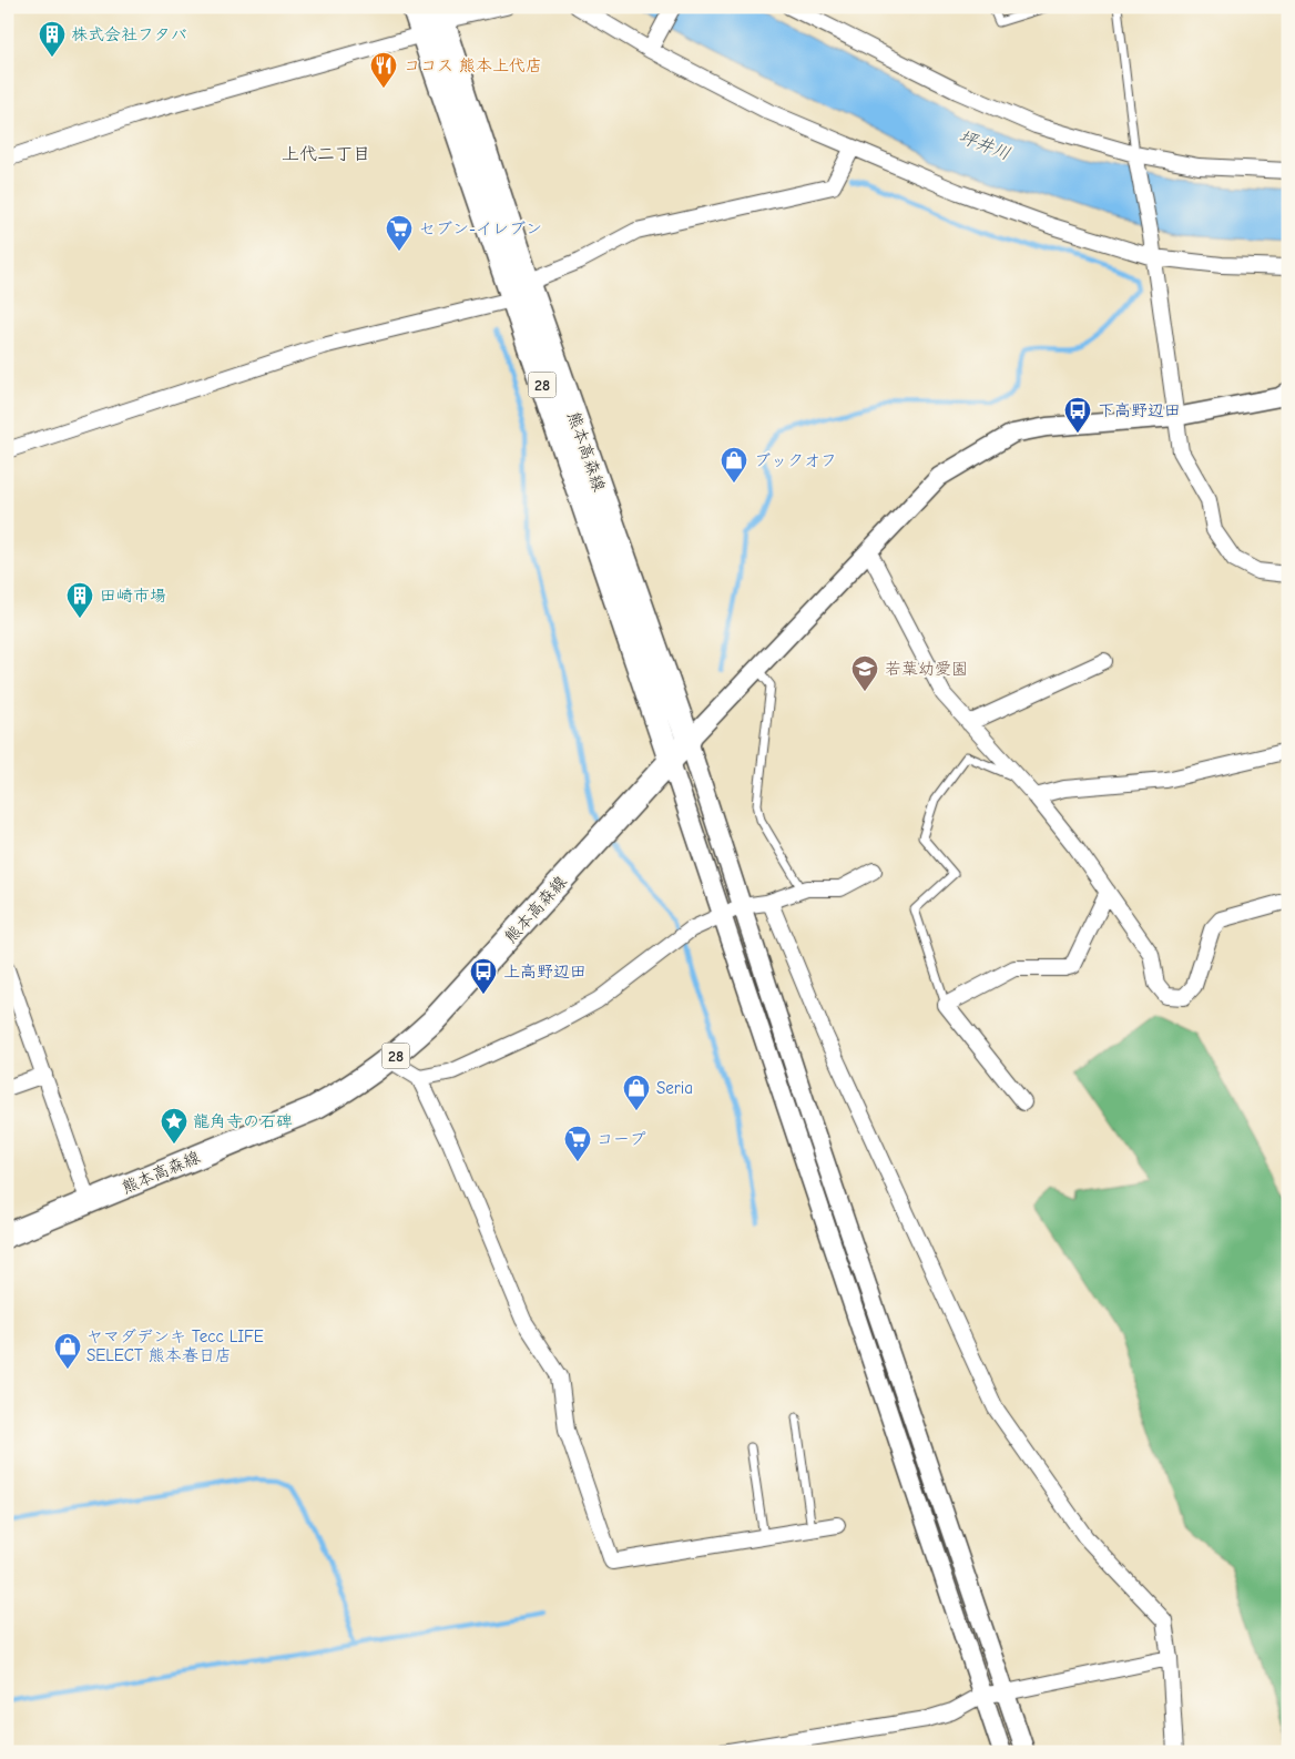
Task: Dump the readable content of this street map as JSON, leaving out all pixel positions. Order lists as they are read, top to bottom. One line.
{"streets":{"main road":["28","熊本高森線"]},"districts":["上代二丁目"],"water":["坪井川"],"places":{"building":["株式会社フタバ","田崎市場"],"restaurant":["ココス 熊本上代店"],"supermarket":["セブン-イレブン","コープ"],"bus stop":["下高野辺田","上高野辺田"],"shop":["ブックオフ","Seria","ヤマダデンキ Tecc LIFE SELECT 熊本春日店"],"school or university":["若葉幼愛園"],"place":["龍角寺の石碑"]}}
